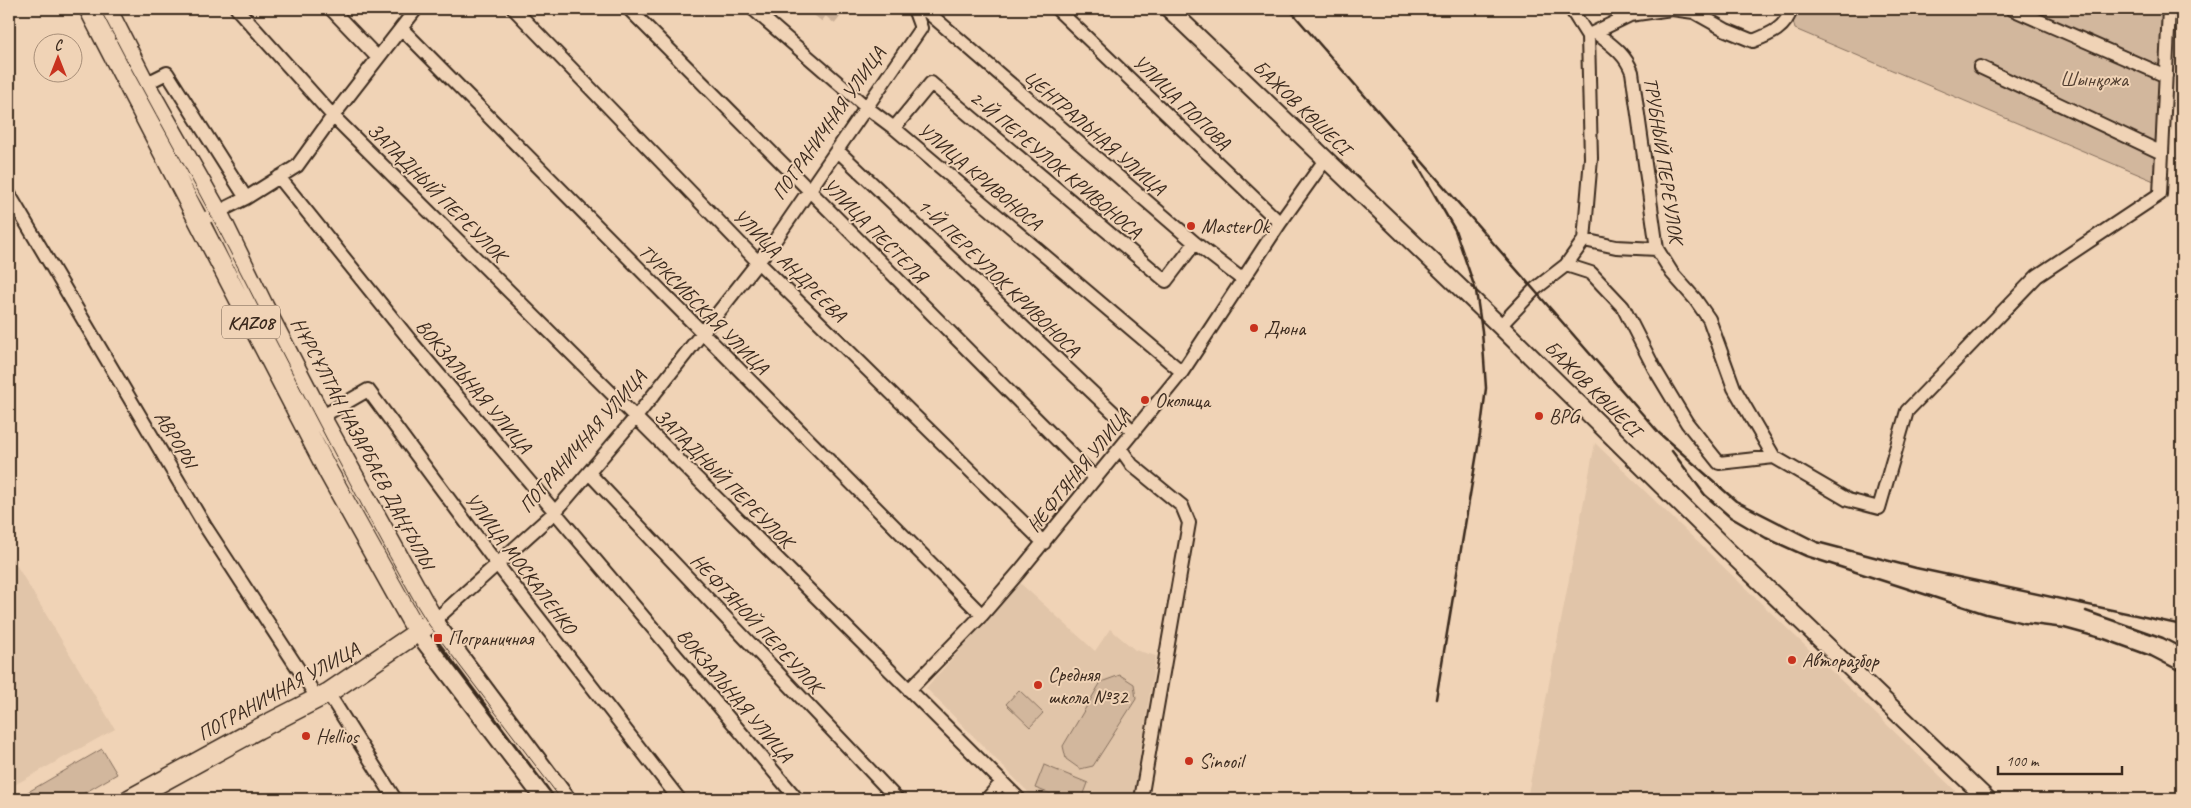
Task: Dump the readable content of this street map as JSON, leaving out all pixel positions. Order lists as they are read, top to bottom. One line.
{"streets":{"highway":["ПОГРАНИЧНАЯ УЛИЦА","KAZ08","НҰРСҰЛТАН НАЗАРБАЕВ ДАҢҒЫЛЫ"],"main road":["БАЖОВ КӨШЕСІ"],"street":["УЛИЦА ПОПОВА","ЦЕНТРАЛЬНАЯ УЛИЦА","ТРУБНЫЙ ПЕРЕУЛОК","2-Й ПЕРЕУЛОК КРИВОНОСА","УЛИЦА КРИВОНОСА","ЗАПАДНЫЙ ПЕРЕУЛОК","УЛИЦА ПЕСТЕЛЯ","УЛИЦА АНДРЕЕВА","1-Й ПЕРЕУЛОК КРИВОНОСА","ТУРКСИБСКАЯ УЛИЦА","ВОКЗАЛЬНАЯ УЛИЦА","АВРОРЫ","НЕФТЯНАЯ УЛИЦА","УЛИЦА МОСКАЛЕНКО","НЕФТЯНОЙ ПЕРЕУЛОК"]},"crossings":[["УЛИЦА ПОПОВА","НЕФТЯНАЯ УЛИЦА"],["БАЖОВ КӨШЕСІ","НЕФТЯНАЯ УЛИЦА"],["ПОГРАНИЧНАЯ УЛИЦА","УЛИЦА КРИВОНОСА"],["ПОГРАНИЧНАЯ УЛИЦА","ЗАПАДНЫЙ ПЕРЕУЛОК"],["ПОГРАНИЧНАЯ УЛИЦА","УЛИЦА ПЕСТЕЛЯ"],["ПОГРАНИЧНАЯ УЛИЦА","УЛИЦА АНДРЕЕВА"],["ПОГРАНИЧНАЯ УЛИЦА","1-Й ПЕРЕУЛОК КРИВОНОСА"],["ПОГРАНИЧНАЯ УЛИЦА","ТУРКСИБСКАЯ УЛИЦА"],["ПОГРАНИЧНАЯ УЛИЦА","ВОКЗАЛЬНАЯ УЛИЦА"],["ПОГРАНИЧНАЯ УЛИЦА","АВРОРЫ"],["ПОГРАНИЧНАЯ УЛИЦА","НҰРСҰЛТАН НАЗАРБАЕВ ДАҢҒЫЛЫ"],["ПОГРАНИЧНАЯ УЛИЦА","УЛИЦА МОСКАЛЕНКО"],["ПОГРАНИЧНАЯ УЛИЦА","НЕФТЯНОЙ ПЕРЕУЛОК"],["ЦЕНТРАЛЬНАЯ УЛИЦА","2-Й ПЕРЕУЛОК КРИВОНОСА"],["ЦЕНТРАЛЬНАЯ УЛИЦА","НЕФТЯНАЯ УЛИЦА"],["2-Й ПЕРЕУЛОК КРИВОНОСА","УЛИЦА КРИВОНОСА"],["УЛИЦА КРИВОНОСА","НЕФТЯНАЯ УЛИЦА"],["ЗАПАДНЫЙ ПЕРЕУЛОК","НЕФТЯНАЯ УЛИЦА"],["УЛИЦА ПЕСТЕЛЯ","НЕФТЯНАЯ УЛИЦА"],["УЛИЦА АНДРЕЕВА","НЕФТЯНАЯ УЛИЦА"],["1-Й ПЕРЕУЛОК КРИВОНОСА","НЕФТЯНАЯ УЛИЦА"],["ТУРКСИБСКАЯ УЛИЦА","НЕФТЯНАЯ УЛИЦА"],["НҰРСҰЛТАН НАЗАРБАЕВ ДАҢҒЫЛЫ","УЛИЦА МОСКАЛЕНКО"]],"parks":["Шынқожа"],"places":{"other":["MasterOk","Дюна","Околица","BPG","Авторазбор","Средняя школа №32","Hellios","Sinooil"],"transit":["Пограничная"]},"scale_bar":"100 m","north":"top"}
